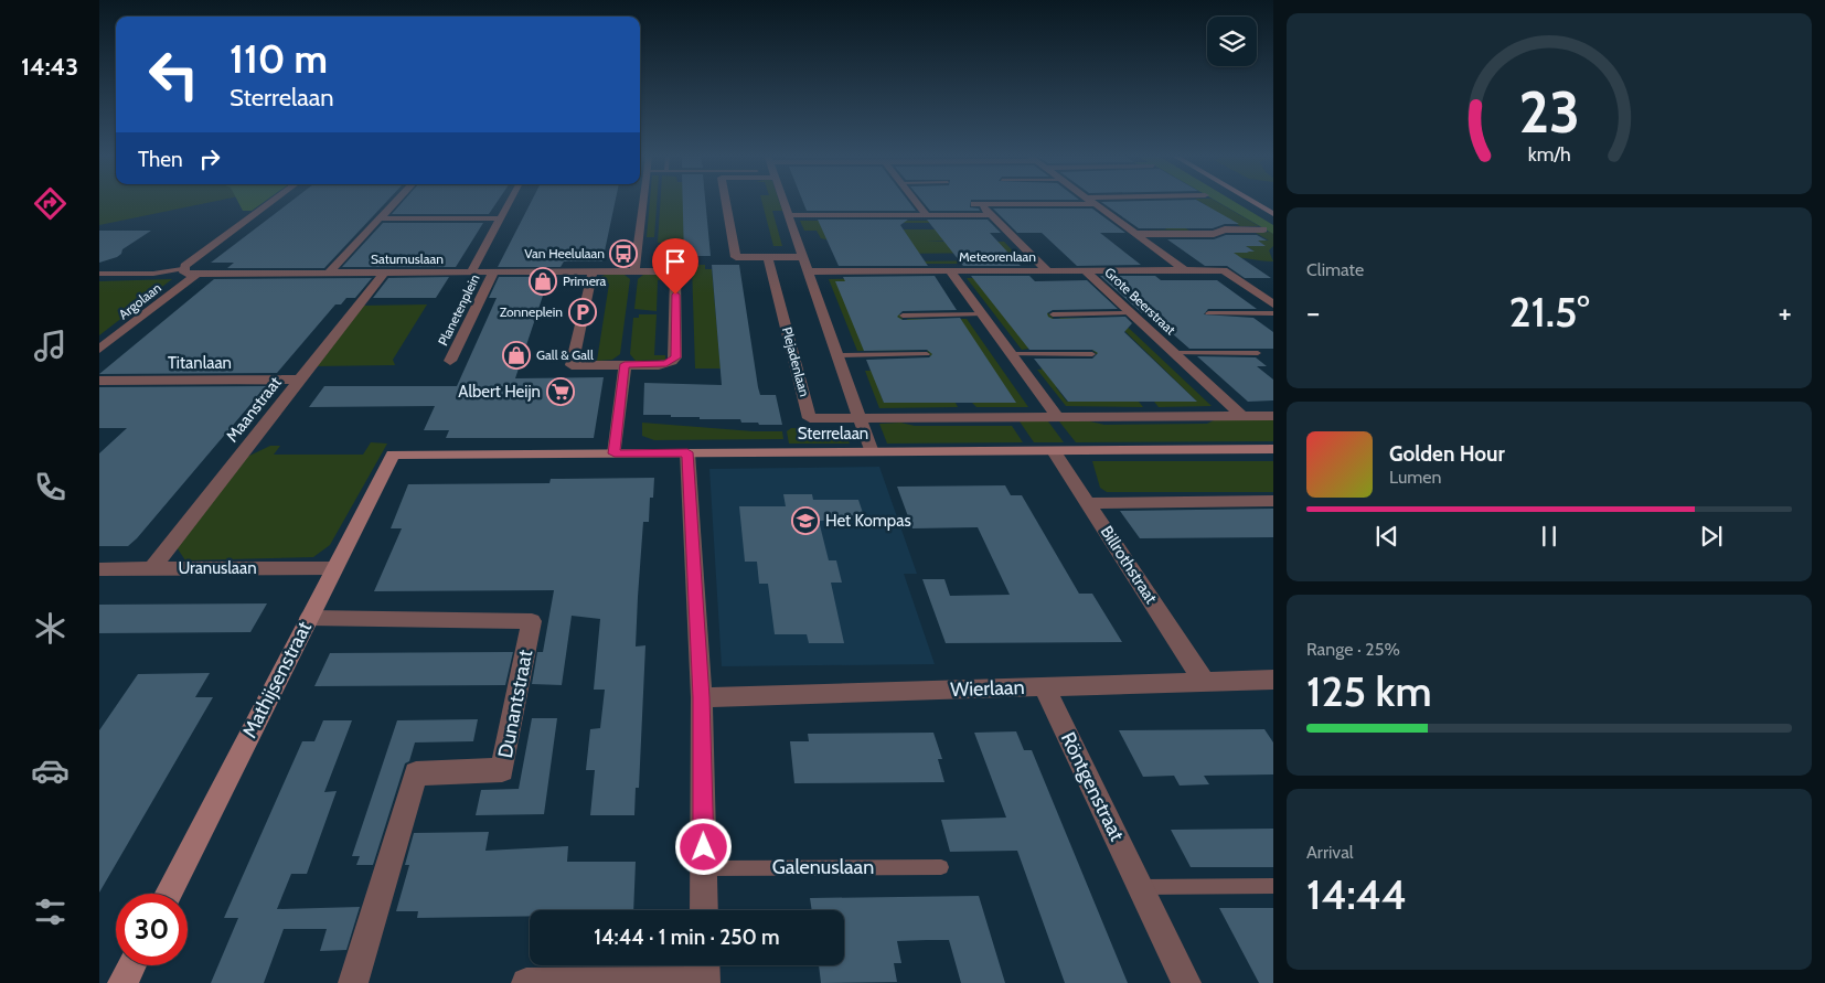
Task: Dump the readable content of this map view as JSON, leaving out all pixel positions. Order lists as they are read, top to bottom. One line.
{"streets":{"street":["Meteorenlaan","Saturnuslaan","Argolaan","Grote Beerstraat","Planetenplein","Plejadenlaan","Titanlaan","Maanstraat","Sterrelaan","Billrothstraat","Uranuslaan","Mathijsenstraat","Wierlaan","Dunantstraat","Röntgenstraat"],"lane":["Galenuslaan"]},"crossings":[["Meteorenlaan","Grote Beerstraat"],["Saturnuslaan","Argolaan"],["Saturnuslaan","Planetenplein"],["Saturnuslaan","Maanstraat"],["Grote Beerstraat","Sterrelaan"],["Plejadenlaan","Sterrelaan"],["Titanlaan","Maanstraat"],["Maanstraat","Uranuslaan"],["Sterrelaan","Billrothstraat"],["Sterrelaan","Mathijsenstraat"],["Billrothstraat","Wierlaan"],["Uranuslaan","Mathijsenstraat"],["Mathijsenstraat","Dunantstraat"],["Wierlaan","Röntgenstraat"]],"places":{"bus stop":["Van Heelulaan"],"shop":["Primera","Gall & Gall"],"parking":["Zonneplein"],"supermarket":["Albert Heijn"],"school or university":["Het Kompas"]},"page":{"tabs":"14:43","turn":["110 m","Sterrelaan"],"then":"Then","tile":["Climate",["Range · 25%","125 km"],["Arrival","14:44"]],"heat":["−","21.5°","+"],"song":["Golden Hour","Lumen"],"limit":"30","trip":"14:44 · 1 min · 250 m","gauge":["23","km/h"]}}
